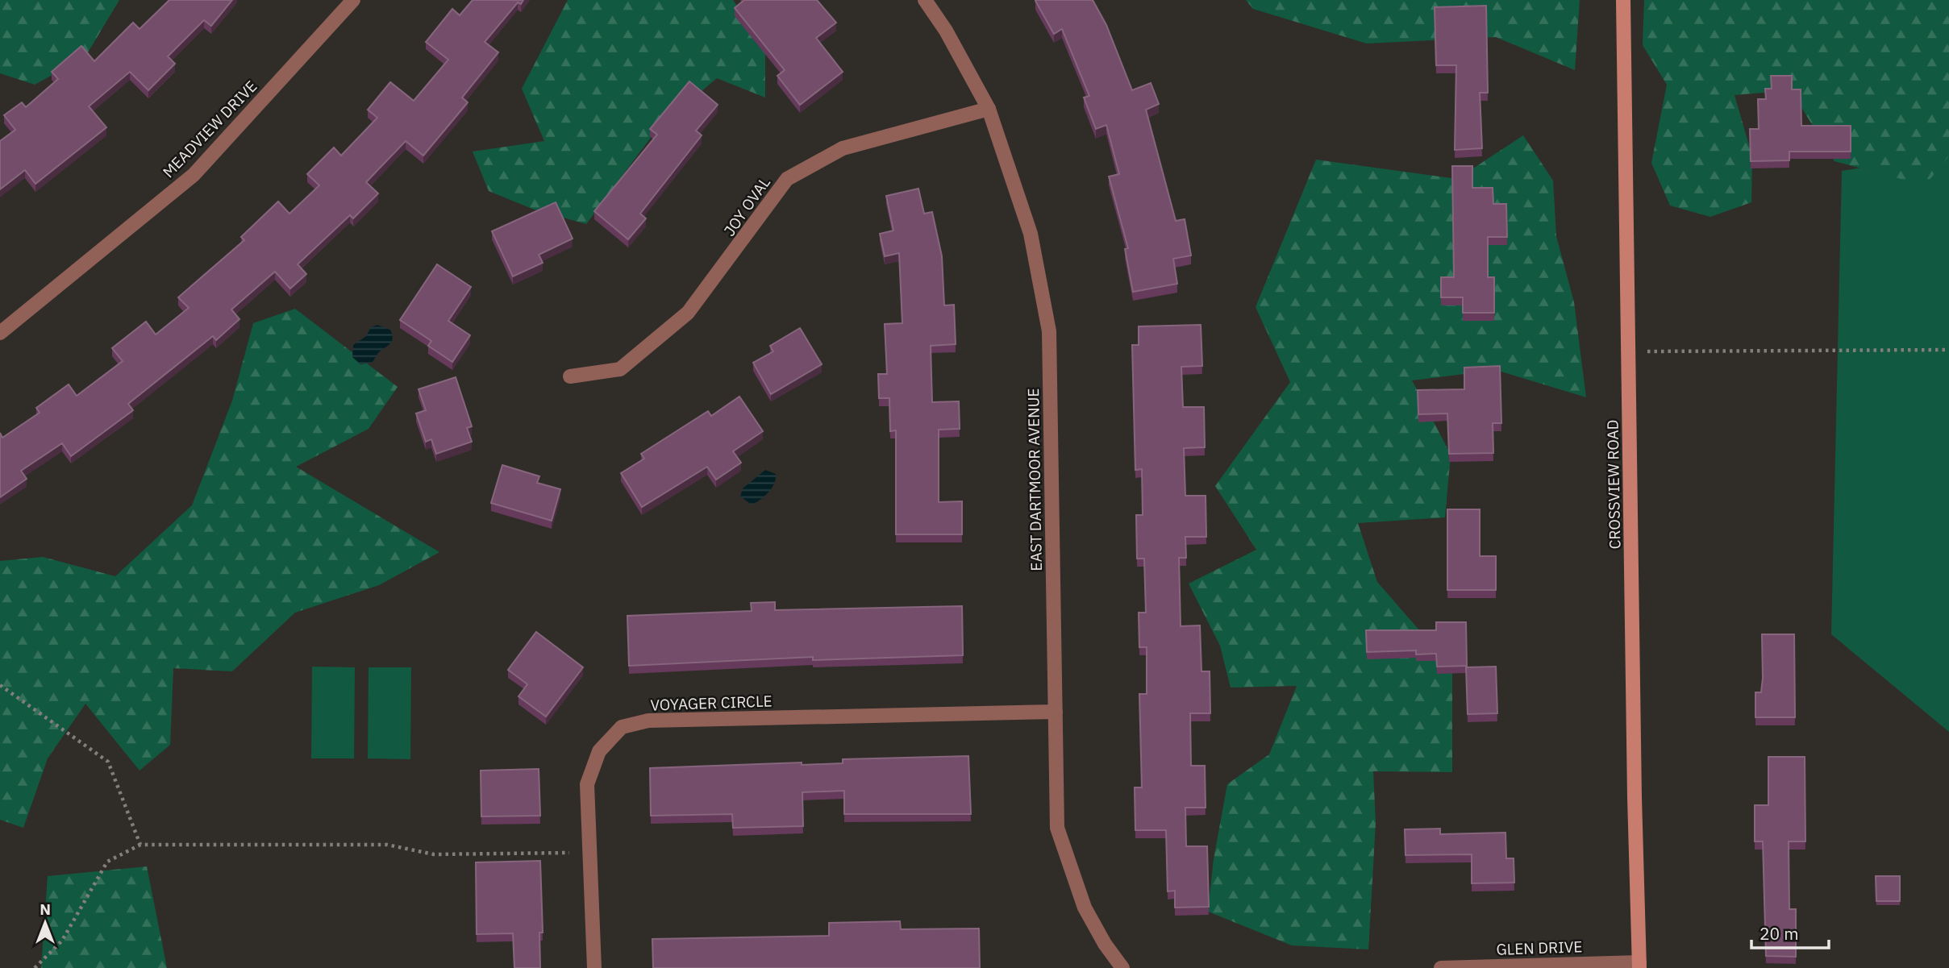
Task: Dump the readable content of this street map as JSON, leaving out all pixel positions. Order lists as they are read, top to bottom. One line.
{"streets":{"street":["MEADVIEW DRIVE","JOY OVAL","EAST DARTMOOR AVENUE","CROSSVIEW ROAD","VOYAGER CIRCLE","GLEN DRIVE"]},"crossings":[["JOY OVAL","EAST DARTMOOR AVENUE"],["EAST DARTMOOR AVENUE","VOYAGER CIRCLE"],["CROSSVIEW ROAD","GLEN DRIVE"]],"scale_bar":"20 m","north":"top"}
